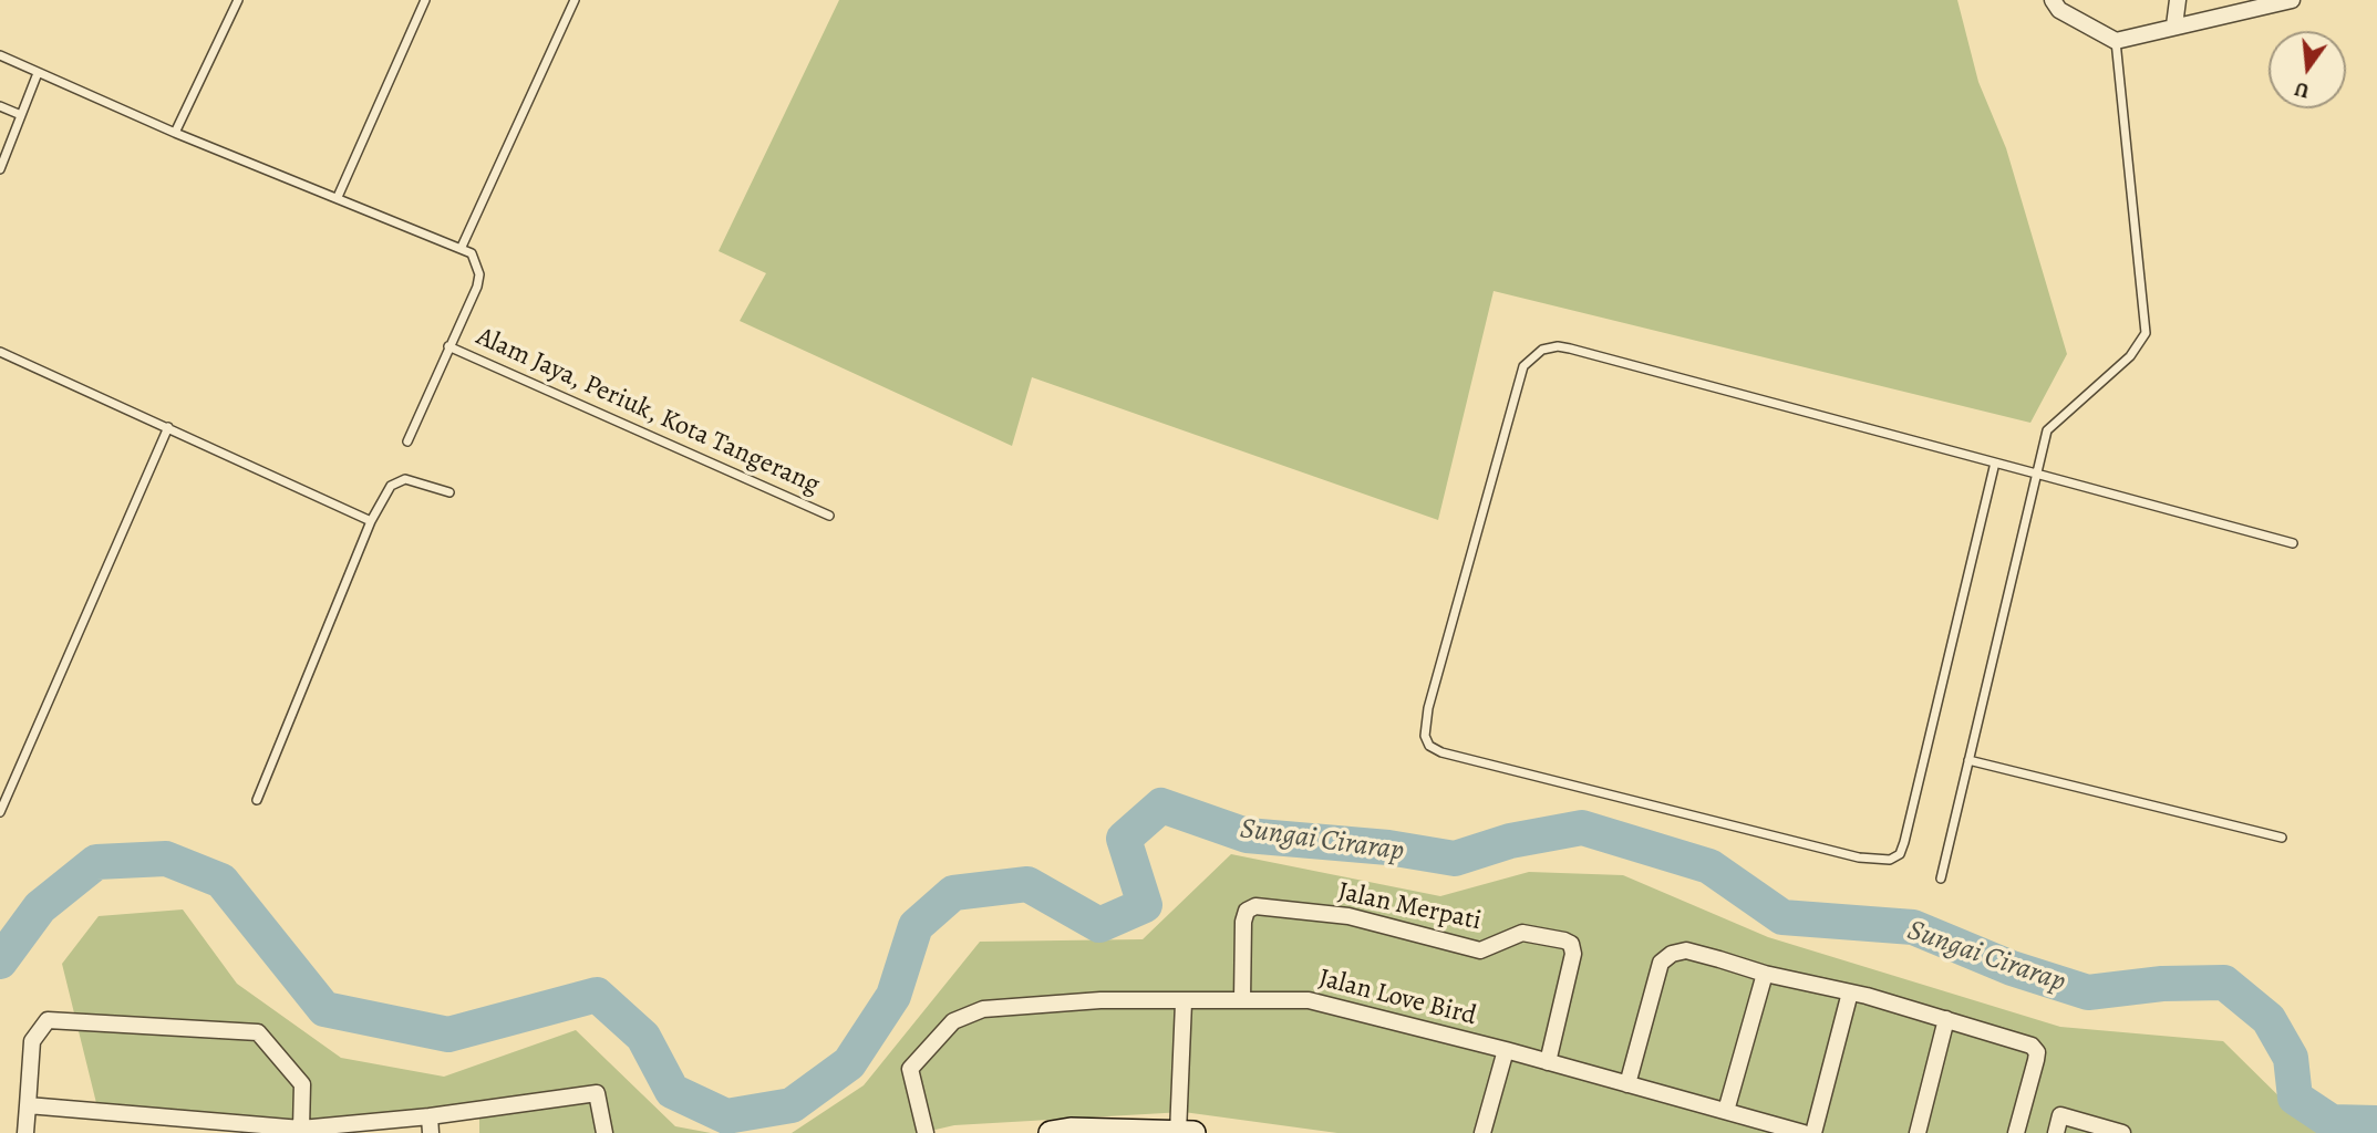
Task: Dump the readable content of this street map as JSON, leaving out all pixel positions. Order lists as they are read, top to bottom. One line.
{"streets":{"street":["Jalan Merpati","Jalan Love Bird"],"lane":["Alam Jaya, Periuk, Kota Tangerang"]},"crossings":[["Jalan Merpati","Jalan Love Bird"]],"water":["Sungai Cirarap"],"north":"bottom"}
